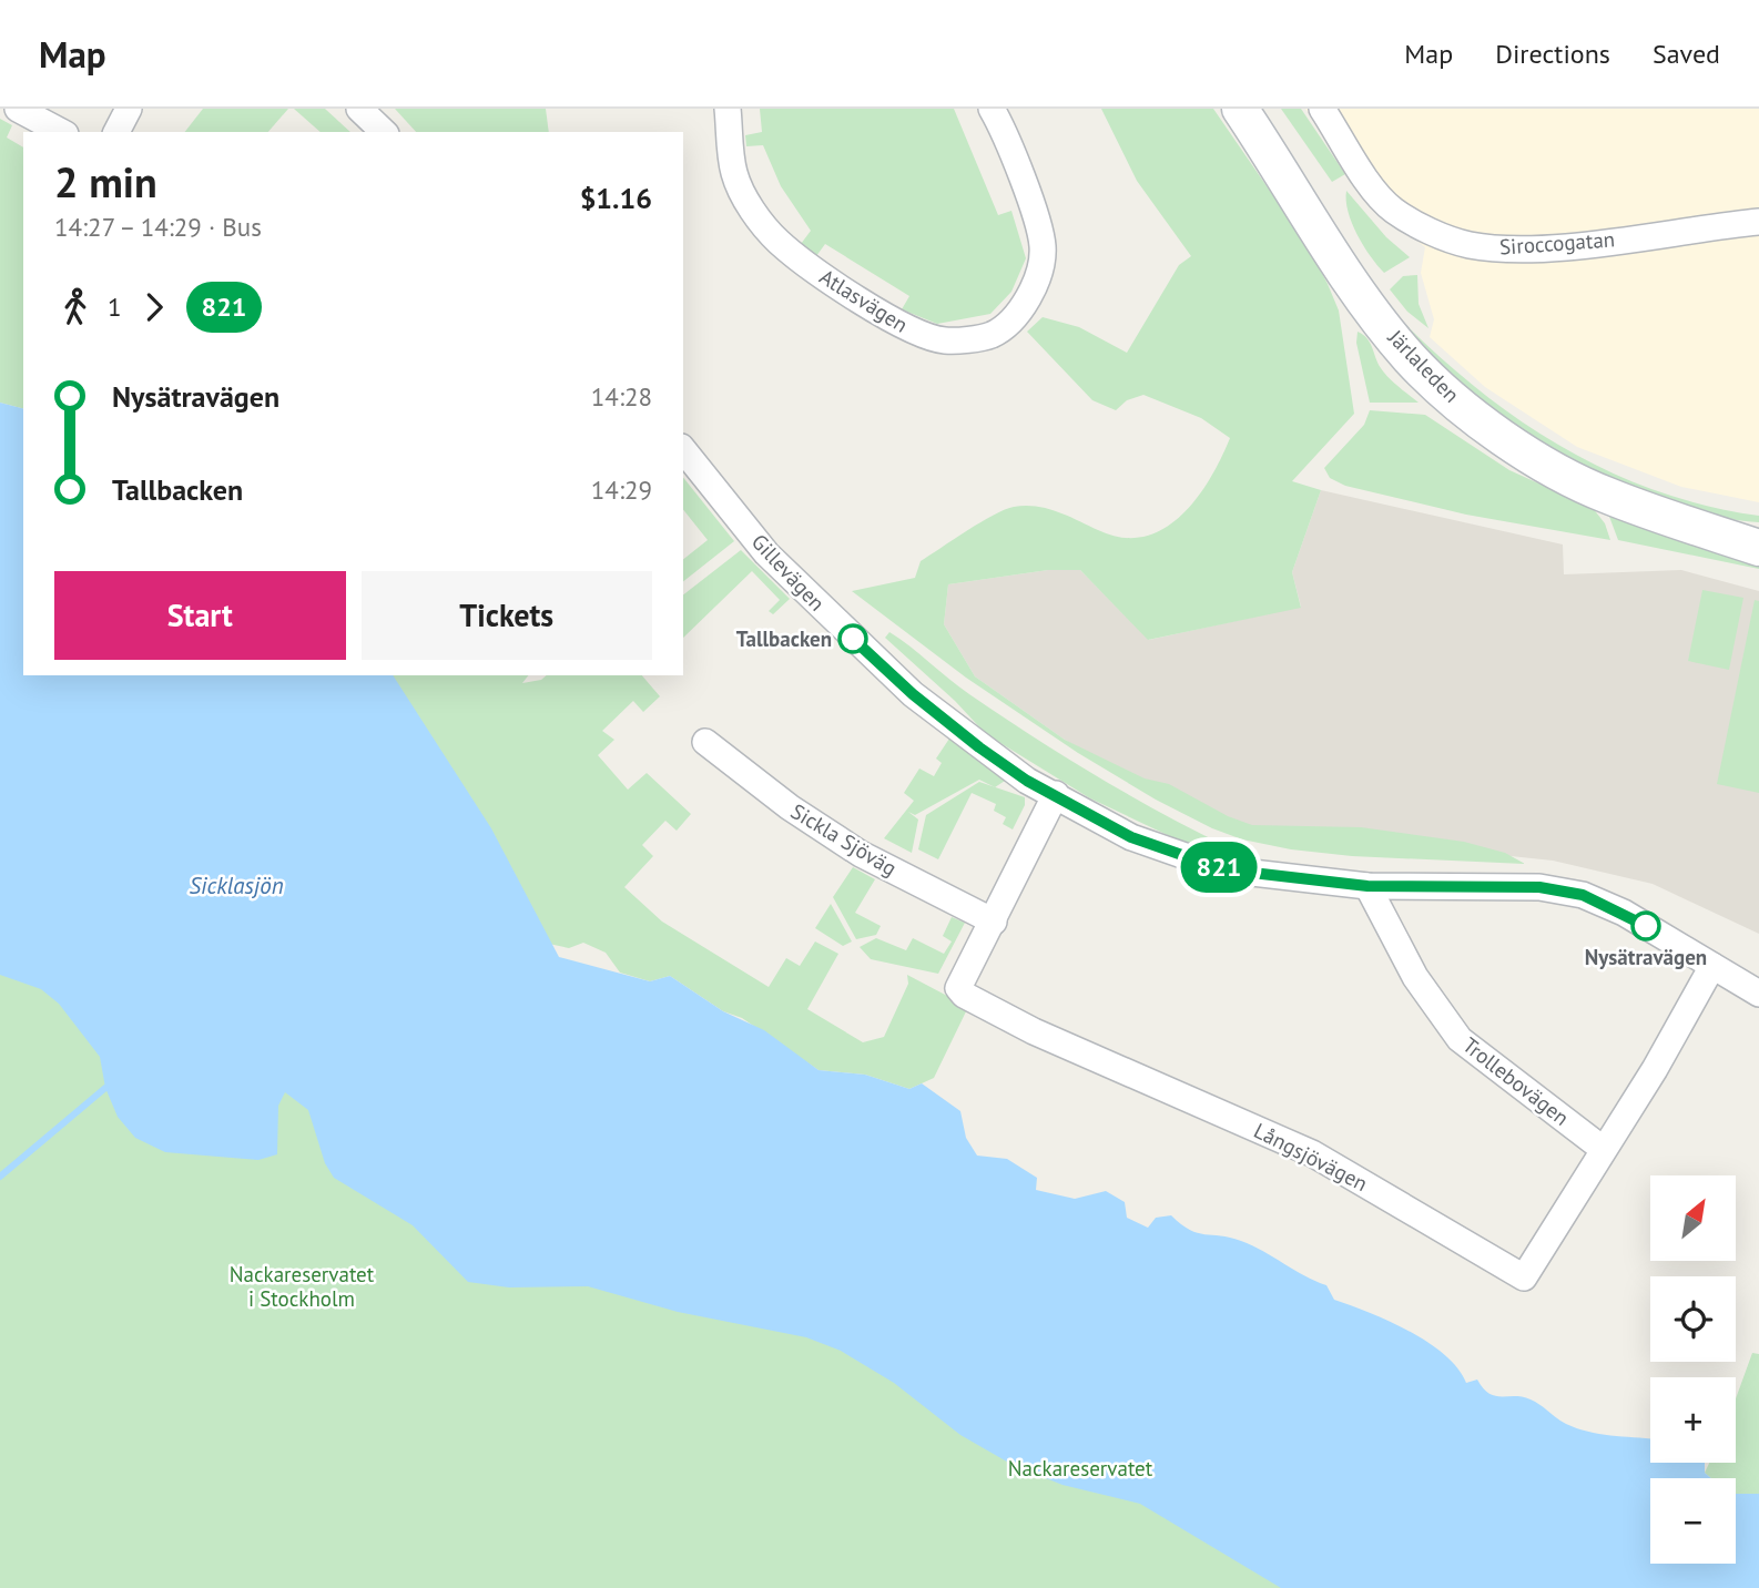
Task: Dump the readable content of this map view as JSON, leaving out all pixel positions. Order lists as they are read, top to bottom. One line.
{"streets":{"main road":["Järlaleden"],"street":["Siroccogatan","Atlasvägen","Gillevägen","Sickla Sjöväg","Trollebovägen","Långsjövägen"]},"crossings":[["Gillevägen","Trollebovägen"],["Gillevägen","Långsjövägen"],["Sickla Sjöväg","Långsjövägen"],["Trollebovägen","Långsjövägen"]],"water":["Sicklasjön"],"parks":["Nackareservatet i Stockholm","Nackareservatet"],"places":["Tallbacken","Nysätravägen"],"lines":["bus line 821"],"north":"top right","page":{"header":"Map","nav":["Map","Directions","Saved"],"on_map":"821","heading":["2 min","14:27 – 14:29 · Bus","$1.16"],"legs":["1","821"],"list":[{"name":"Nysätravägen","value":"14:28"},{"name":"Tallbacken","value":"14:29"}],"buttons":["Start","Tickets"],"map_buttons":["+","−"]}}
